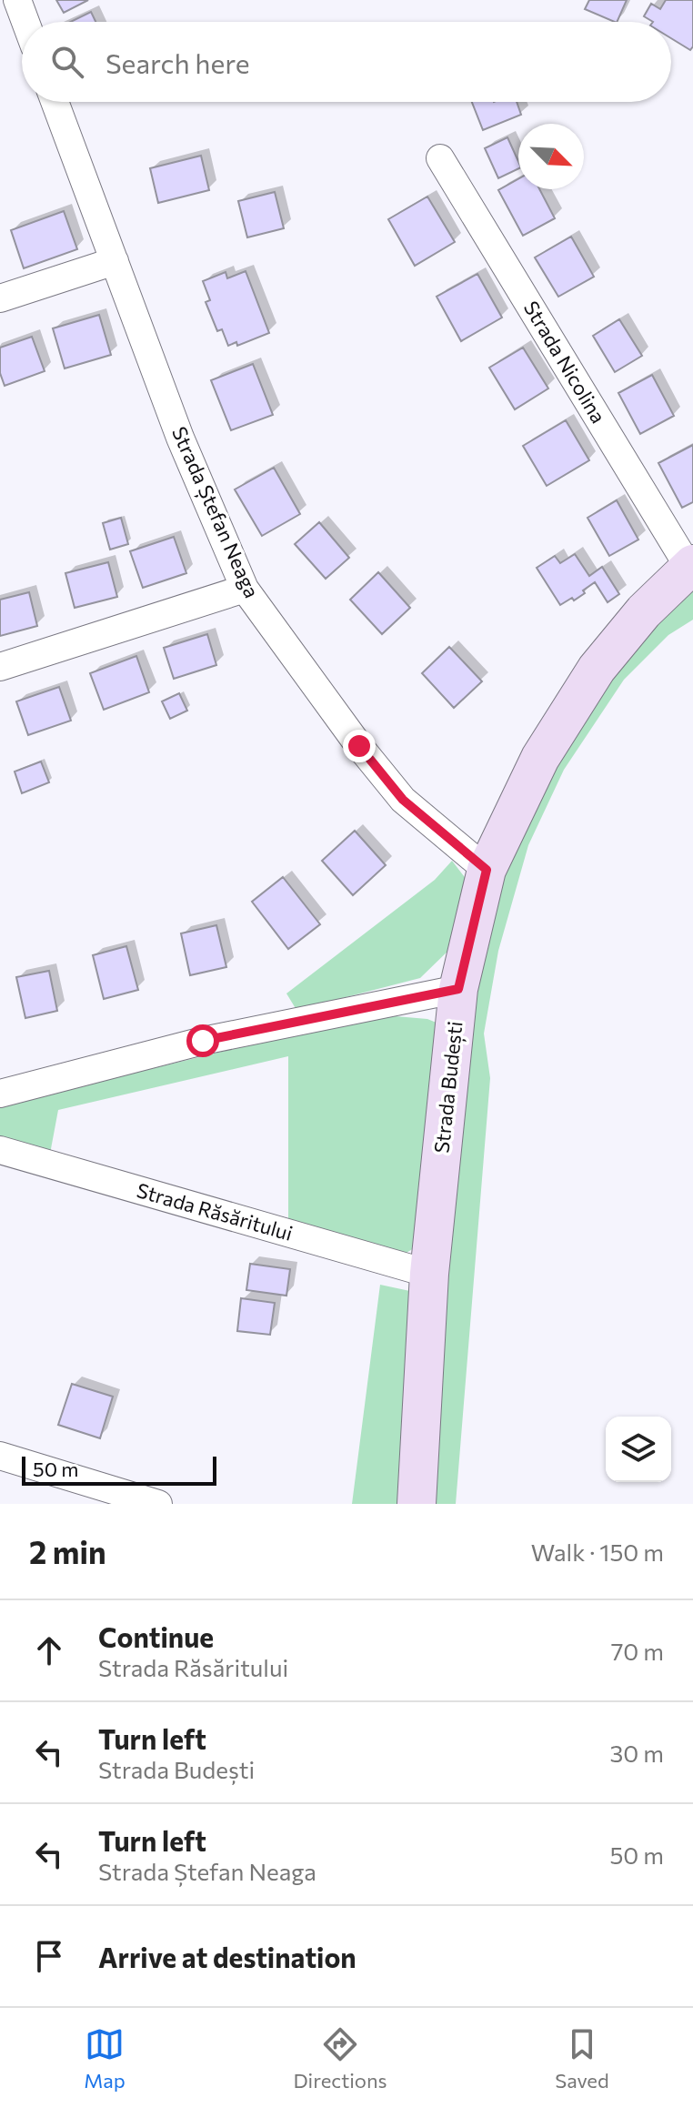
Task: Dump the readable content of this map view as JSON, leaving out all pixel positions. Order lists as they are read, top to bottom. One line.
{"streets":{"street":["Strada Nicolina","Strada Ștefan Neaga","Strada Budești","Strada Răsăritului"]},"crossings":[["Strada Nicolina","Strada Budești"],["Strada Ștefan Neaga","Strada Budești"],["Strada Budești","Strada Răsăritului"]],"scale_bar":"50 m","north":"bottom right","page":{"search":"Search here","scale":"50 m","heading":["2 min","Walk · 150 m"],"list":[["Continue","Strada Răsăritului","70 m"],["Turn left","Strada Budești","30 m"],["Turn left","Strada Ștefan Neaga","50 m"],"Arrive at destination"],"nav":["Map","Directions","Saved"]}}
